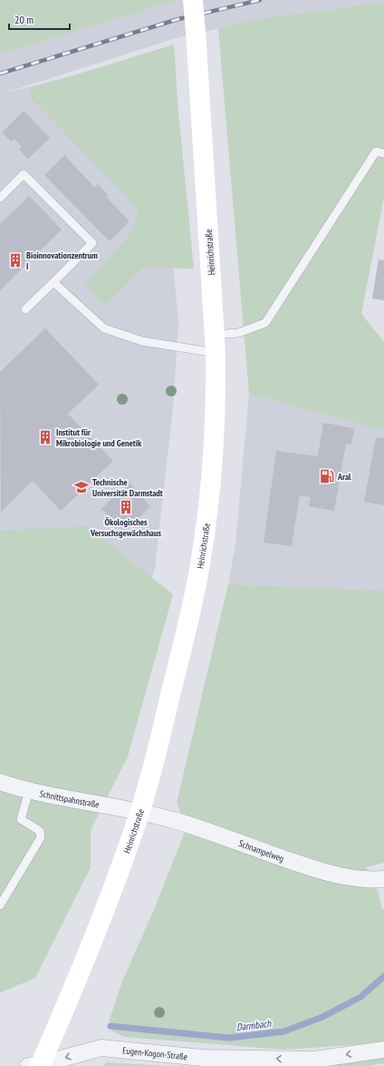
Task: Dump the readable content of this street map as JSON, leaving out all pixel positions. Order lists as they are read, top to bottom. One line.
{"streets":{"main road":["Heinrichstraße"],"street":["Schnittspahnstraße","Schnampelweg","Eugen-Kogon-Straße"]},"crossings":[["Heinrichstraße","Schnittspahnstraße"],["Heinrichstraße","Schnampelweg"],["Heinrichstraße","Eugen-Kogon-Straße"],["Schnittspahnstraße","Schnampelweg"]],"one_way":["Eugen-Kogon-Straße"],"water":["Darmbach"],"places":{"building":["Bioinnovationzentrum I","Institut für Mikrobiologie und Genetik","Ökologisches Versuchsgewächshaus"],"fuel station":["Aral"],"school or university":["Technische Universität Darmstadt"]},"scale_bar":"20 m"}
